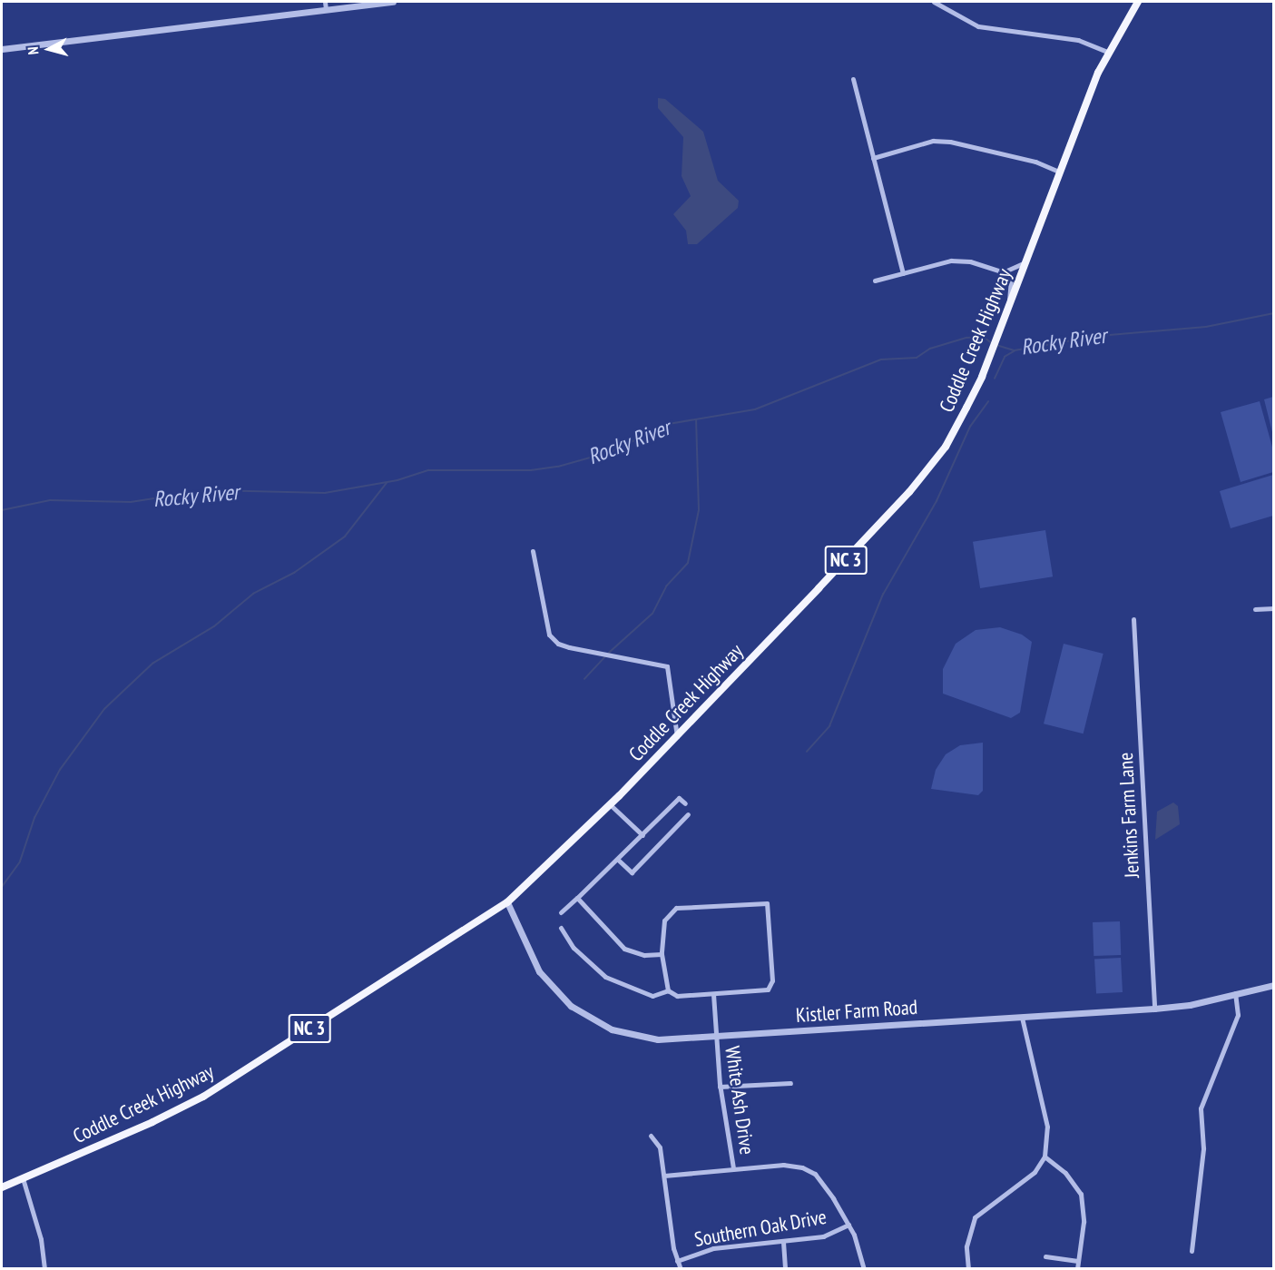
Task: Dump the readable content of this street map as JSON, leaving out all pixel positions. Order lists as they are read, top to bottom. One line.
{"streets":{"main road":["Coddle Creek Highway","NC 3"],"street":["Jenkins Farm Lane","Kistler Farm Road","White Ash Drive","Southern Oak Drive"]},"crossings":[["Coddle Creek Highway","Kistler Farm Road"],["Jenkins Farm Lane","Kistler Farm Road"],["Kistler Farm Road","White Ash Drive"]],"water":["Rocky River"],"north":"left"}
